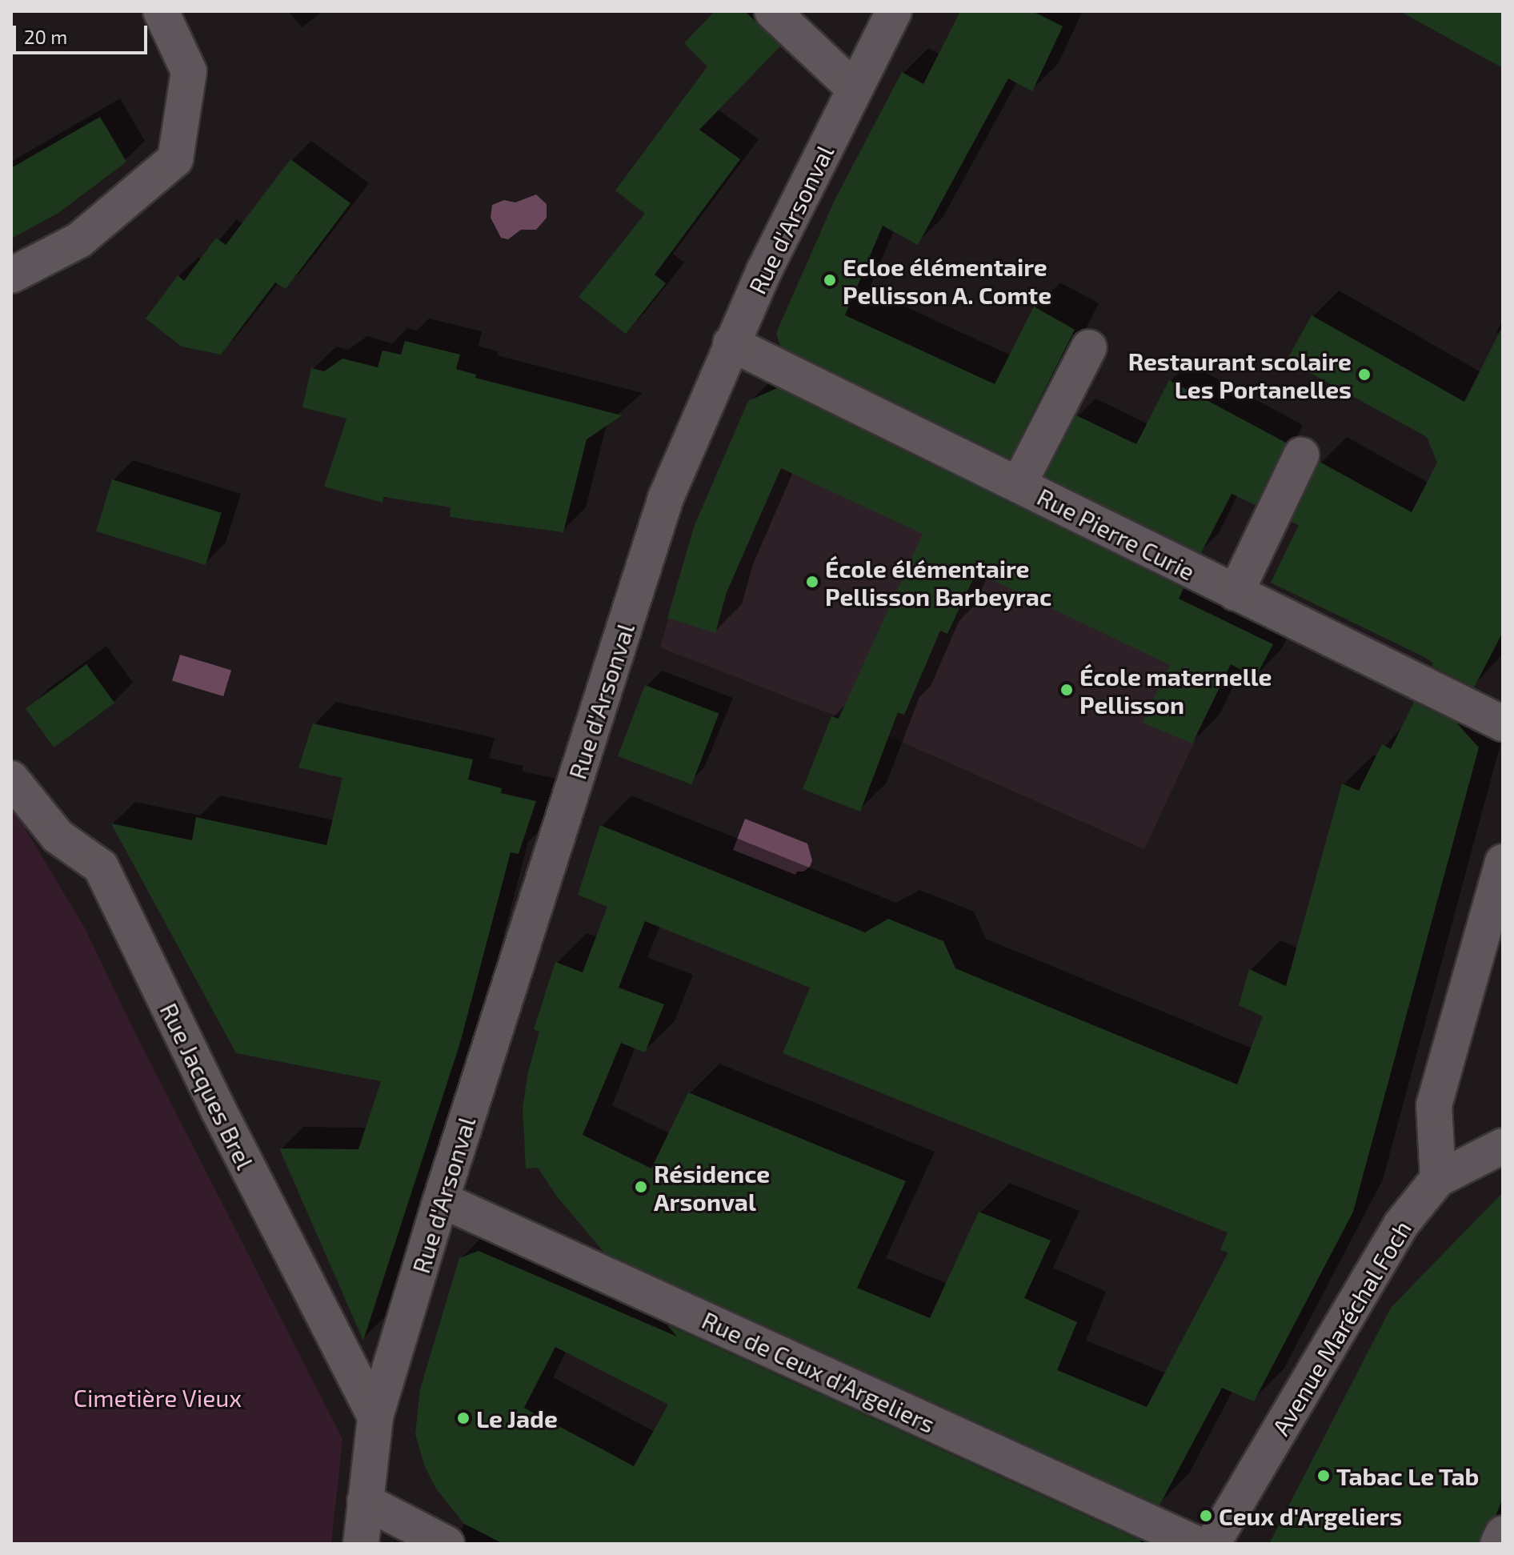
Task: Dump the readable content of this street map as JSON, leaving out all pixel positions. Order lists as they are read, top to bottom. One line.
{"streets":{"street":["Rue d'Arsonval","Rue Pierre Curie","Rue Jacques Brel","Avenue Maréchal Foch","Rue de Ceux d'Argeliers"]},"crossings":[["Rue d'Arsonval","Rue Pierre Curie"],["Rue d'Arsonval","Rue Jacques Brel"],["Rue d'Arsonval","Rue de Ceux d'Argeliers"]],"parks":["Cimetière Vieux"],"places":["Ecloe élémentaire Pellisson A. Comte","Restaurant scolaire Les Portanelles","École élémentaire Pellisson Barbeyrac","École maternelle Pellisson","Résidence Arsonval","Le Jade","Tabac Le Tab","Ceux d'Argeliers"],"scale_bar":"20 m"}
